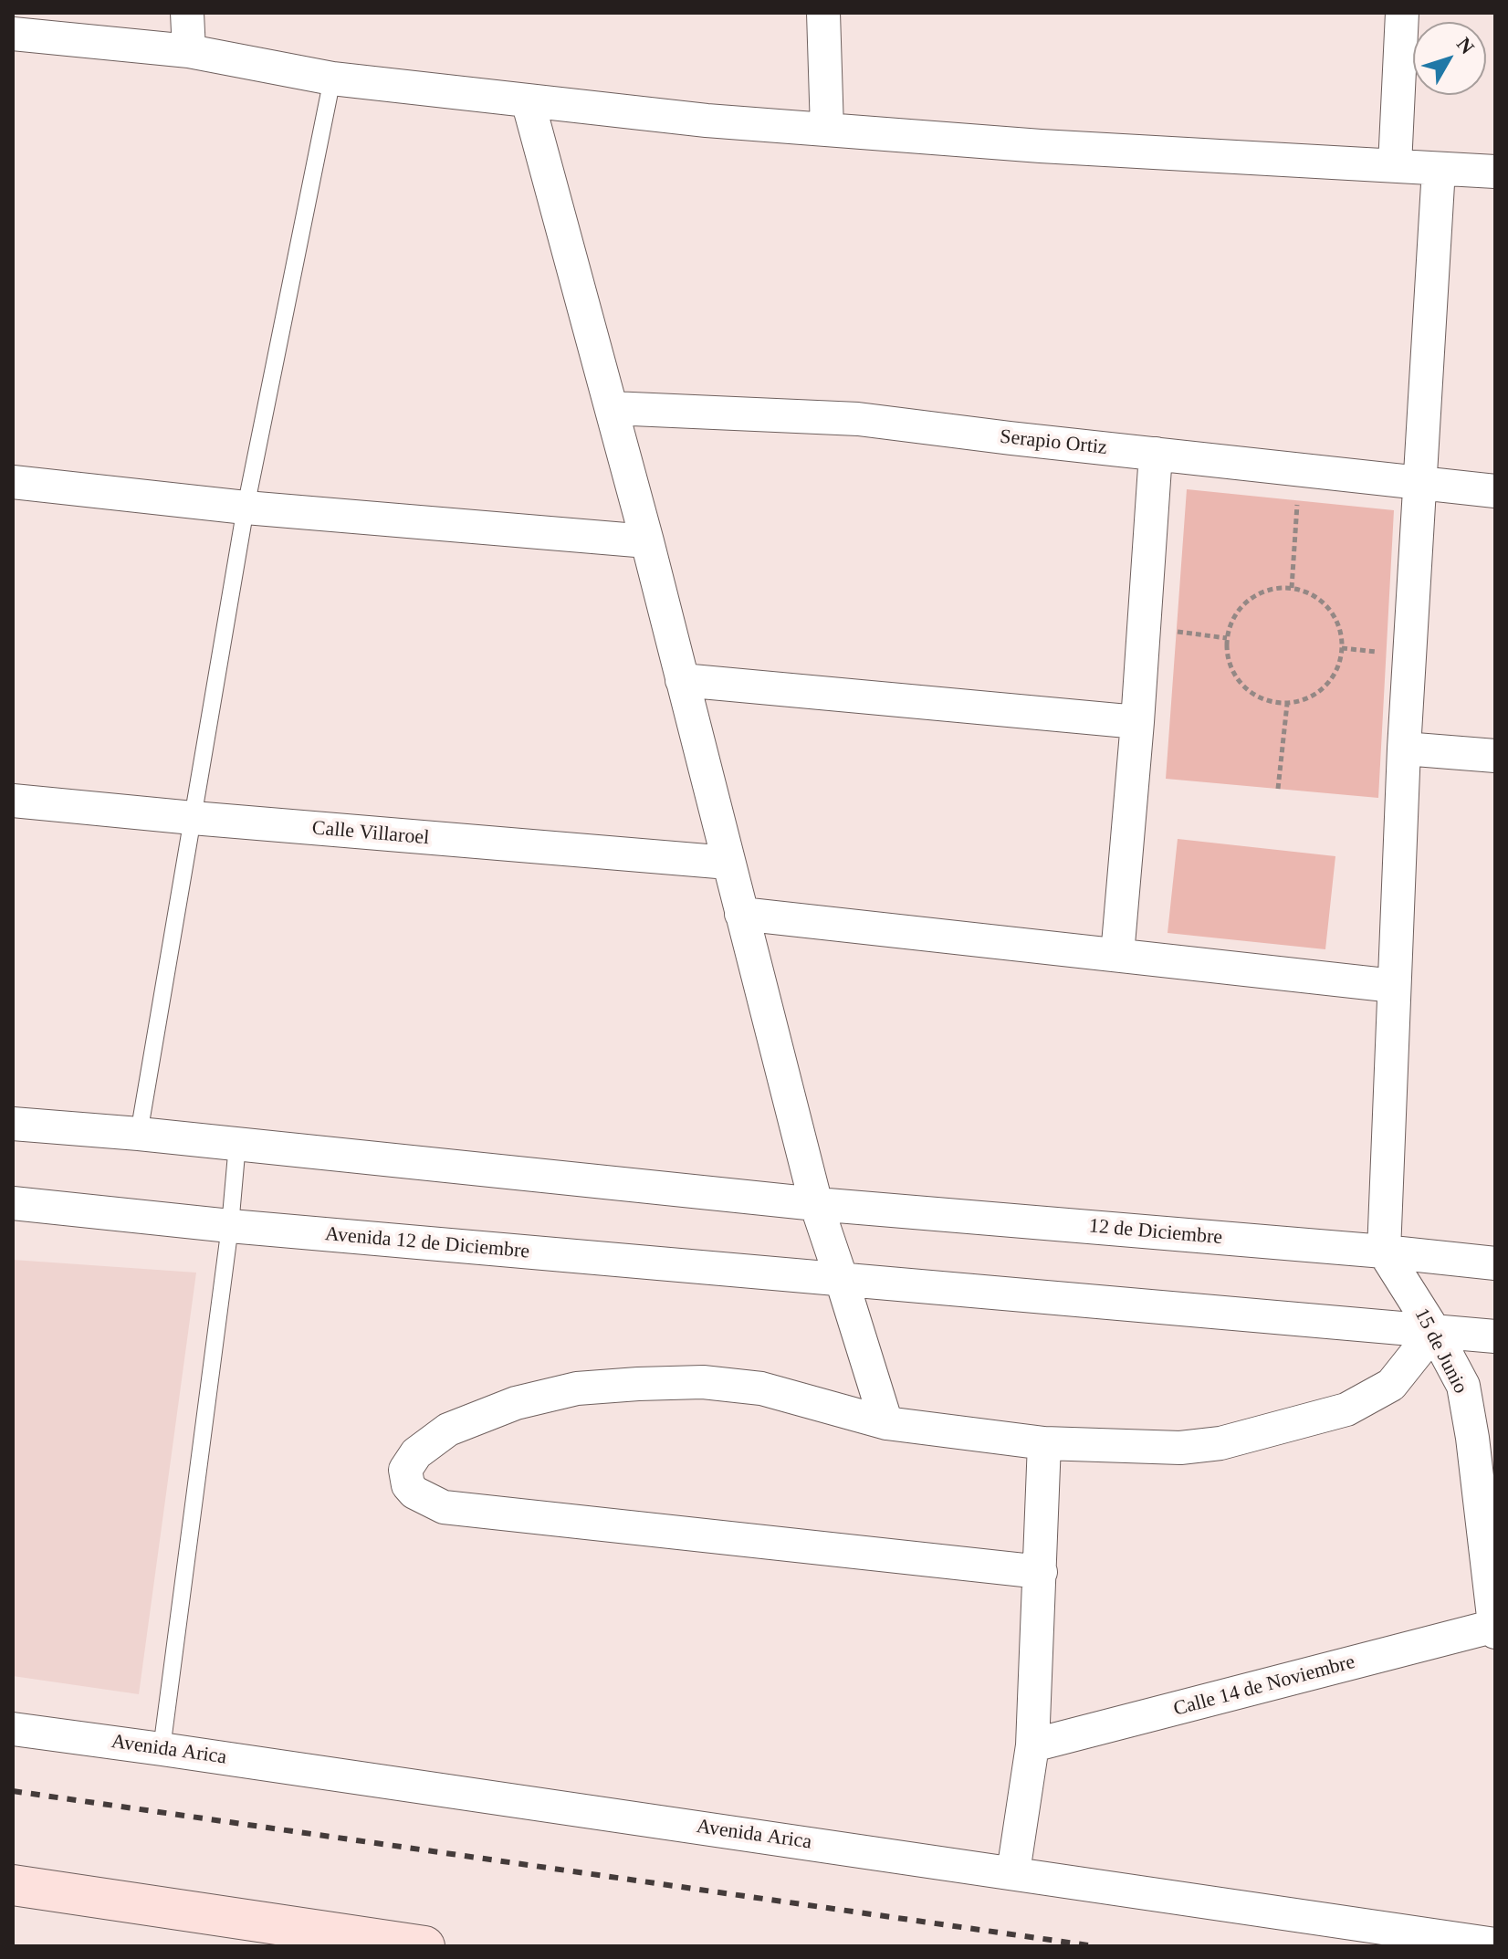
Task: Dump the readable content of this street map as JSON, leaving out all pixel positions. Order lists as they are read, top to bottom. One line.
{"streets":{"street":["Serapio Ortiz","Calle Villaroel","12 de Diciembre","Avenida 12 de Diciembre","15 de Junio","Calle 14 de Noviembre","Avenida Arica"]},"crossings":[["12 de Diciembre","15 de Junio"],["15 de Junio","Calle 14 de Noviembre"]],"north":"top right"}
